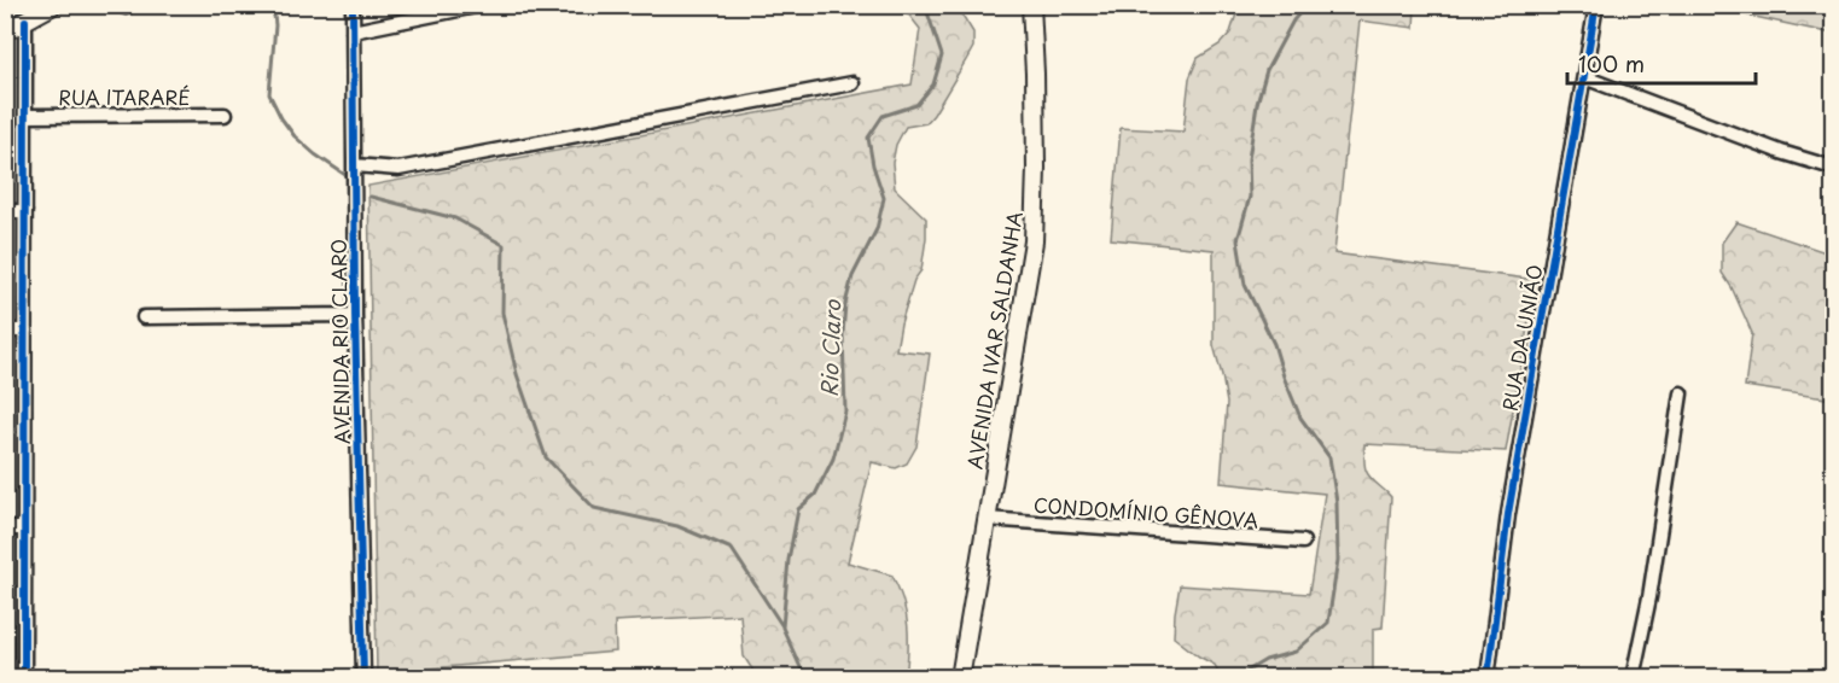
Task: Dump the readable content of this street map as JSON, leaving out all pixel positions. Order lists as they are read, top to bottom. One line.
{"streets":{"main road":["AVENIDA IVAR SALDANHA"],"street":["RUA ITARARÉ","RUA DA UNIÃO","AVENIDA RIO CLARO","CONDOMÍNIO GÊNOVA"]},"crossings":[["AVENIDA IVAR SALDANHA","CONDOMÍNIO GÊNOVA"]],"water":["Rio Claro"],"scale_bar":"100 m"}
